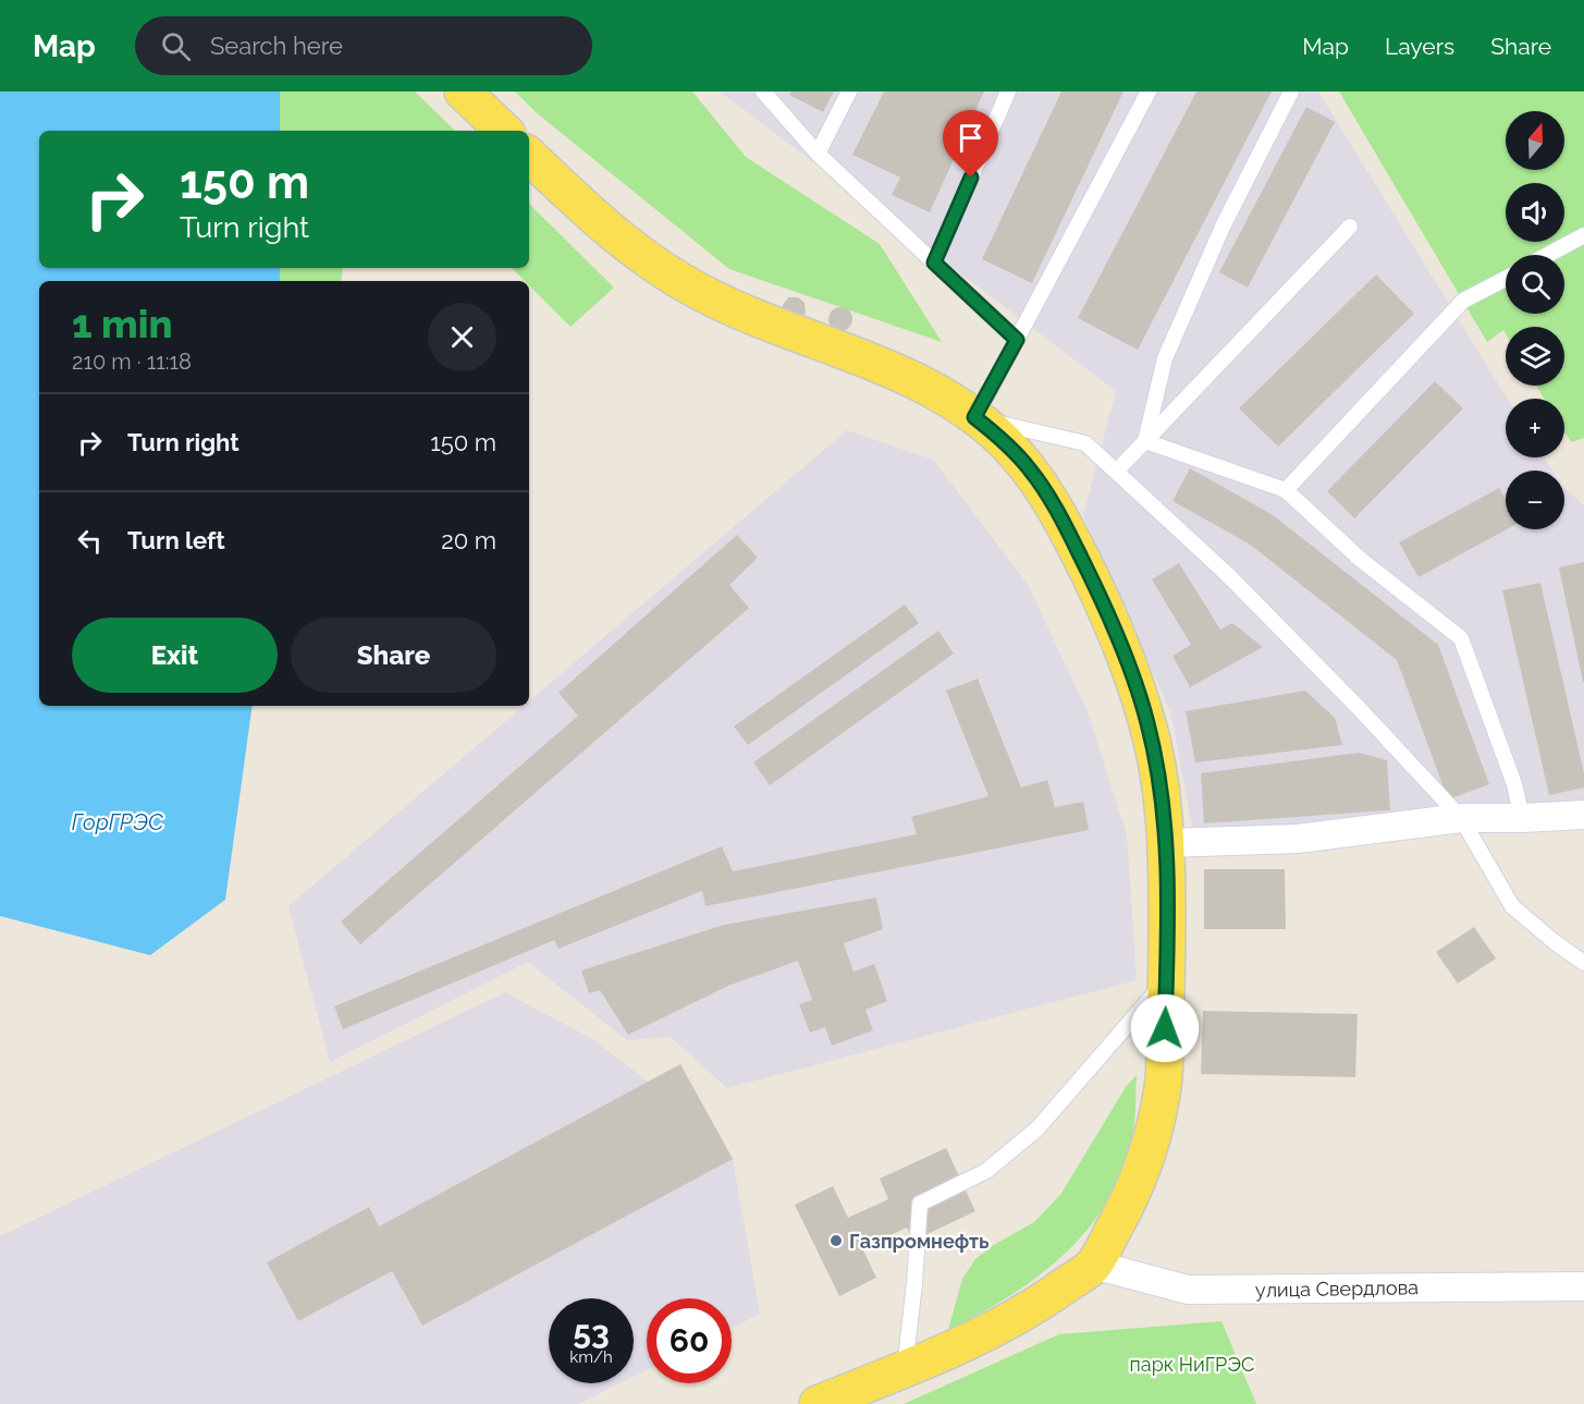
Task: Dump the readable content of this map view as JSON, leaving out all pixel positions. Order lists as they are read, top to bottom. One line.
{"streets":{"street":["улица Свердлова"]},"water":["ГорГРЭС"],"parks":["парк НиГРЭС"],"places":["Газпромнефть"],"north":"top","page":{"header":"Map","search":"Search here","nav":["Map","Layers","Share"],"map_buttons":["+","−"],"turn":["150 m","Turn right"],"heading":["1 min","210 m · 11:18"],"list":[{"name":"Turn right","value":"150 m"},{"name":"Turn left","value":"20 m"}],"buttons":["Exit","Share"],"speed":"53 km/h","limit":"60"}}
